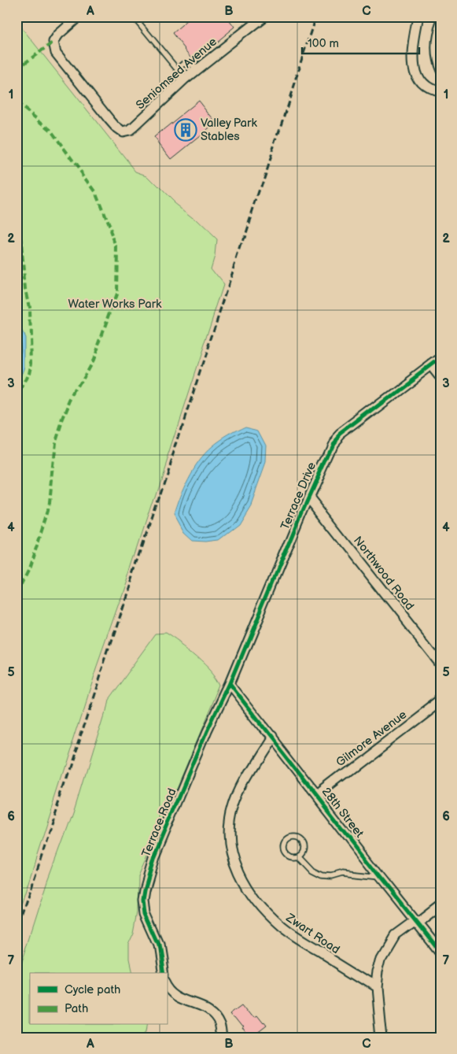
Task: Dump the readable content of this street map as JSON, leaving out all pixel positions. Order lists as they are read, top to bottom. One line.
{"streets":{"street":["Seniomsed Avenue","Terrace Drive","Northwood Road","Gilmore Avenue","28th Street","Terrace Road","Zwart Road"]},"crossings":[["Terrace Drive","Northwood Road"],["Terrace Drive","28th Street"],["Terrace Drive","Terrace Road"],["Gilmore Avenue","28th Street"],["28th Street","Terrace Road"],["28th Street","Zwart Road"]],"parks":["Water Works Park"],"places":{"building":["Valley Park Stables"]},"legend":["Cycle path","Path"],"scale_bar":"100 m","grid":{"columns":["A","B","C"],"rows":["1","2","3","4","5","6","7"]}}
